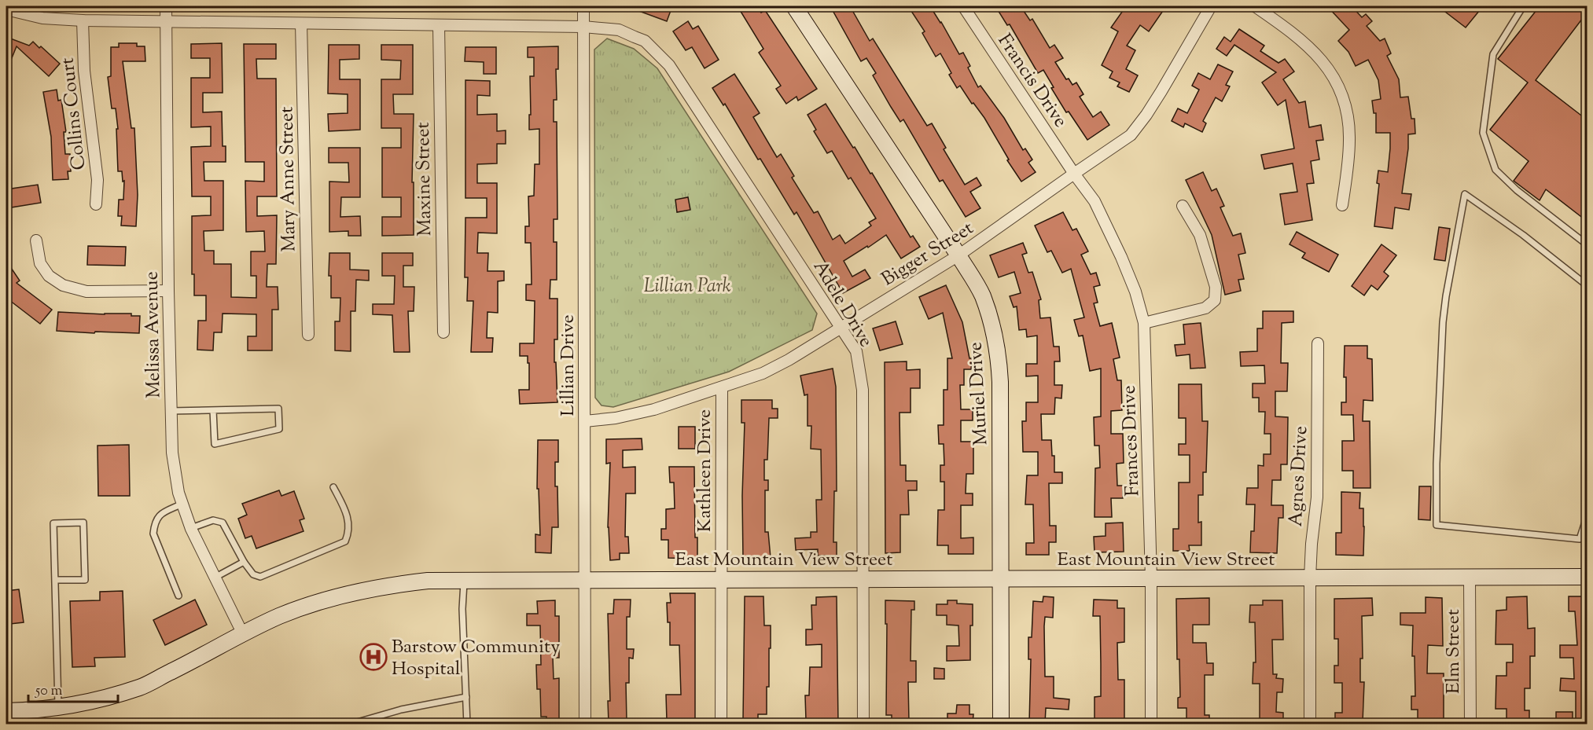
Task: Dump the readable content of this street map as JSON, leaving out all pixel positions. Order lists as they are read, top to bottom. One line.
{"streets":{"main road":["Muriel Drive","East Mountain View Street"],"street":["Francis Drive","Collins Court","Mary Anne Street","Maxine Street","Bigger Street","Adele Drive","Melissa Avenue","Lillian Drive","Frances Drive","Kathleen Drive","Agnes Drive","Elm Street"]},"crossings":[["Francis Drive","Bigger Street"],["Francis Drive","Frances Drive"],["Collins Court","Adele Drive"],["Mary Anne Street","Adele Drive"],["Maxine Street","Adele Drive"],["Bigger Street","Adele Drive"],["Bigger Street","Lillian Drive"],["Bigger Street","Muriel Drive"],["Bigger Street","Frances Drive"],["Bigger Street","Kathleen Drive"],["Adele Drive","Melissa Avenue"],["Adele Drive","Lillian Drive"],["Adele Drive","East Mountain View Street"],["Melissa Avenue","East Mountain View Street"],["Lillian Drive","East Mountain View Street"],["Muriel Drive","East Mountain View Street"],["Frances Drive","East Mountain View Street"],["Kathleen Drive","East Mountain View Street"],["Agnes Drive","East Mountain View Street"],["East Mountain View Street","Elm Street"]],"parks":["Lillian Park"],"places":{"hospital":["Barstow Community Hospital"]},"scale_bar":"50 m"}
